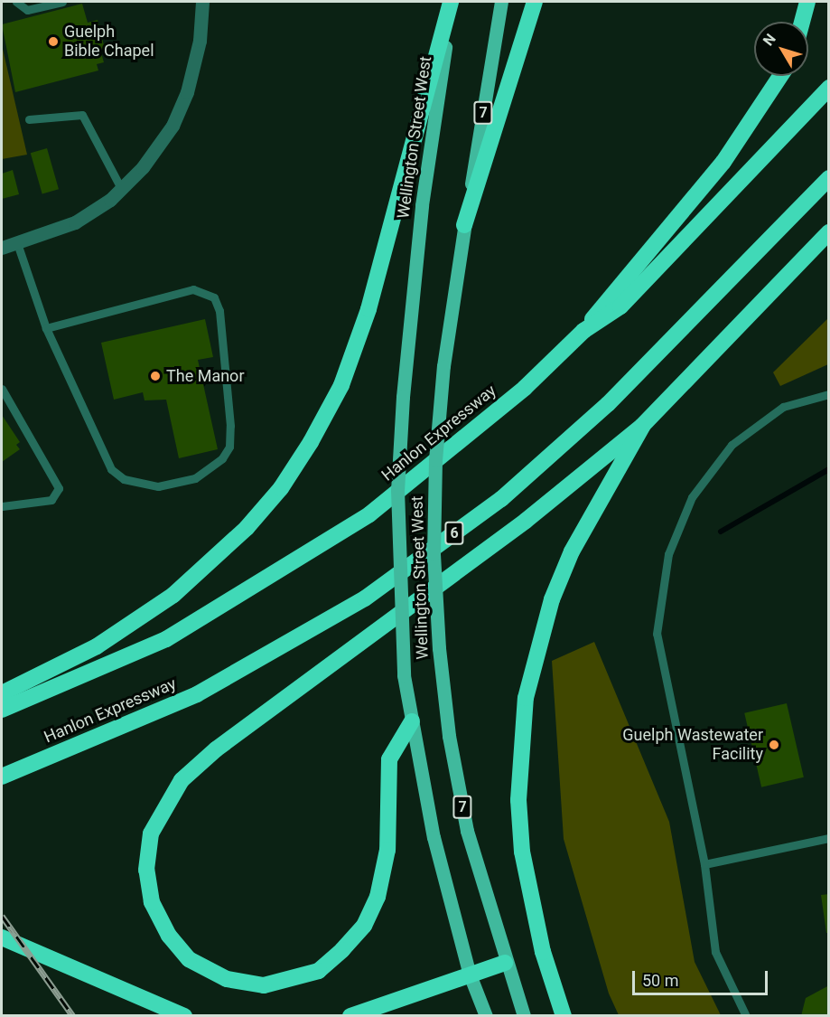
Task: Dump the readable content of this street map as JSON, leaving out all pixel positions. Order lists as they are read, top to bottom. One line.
{"streets":{"highway":["Hanlon Expressway","6"],"main road":["7","Wellington Street West"]},"places":["Guelph Bible Chapel","The Manor","Guelph Wastewater Facility"],"scale_bar":"50 m","north":"top left"}
